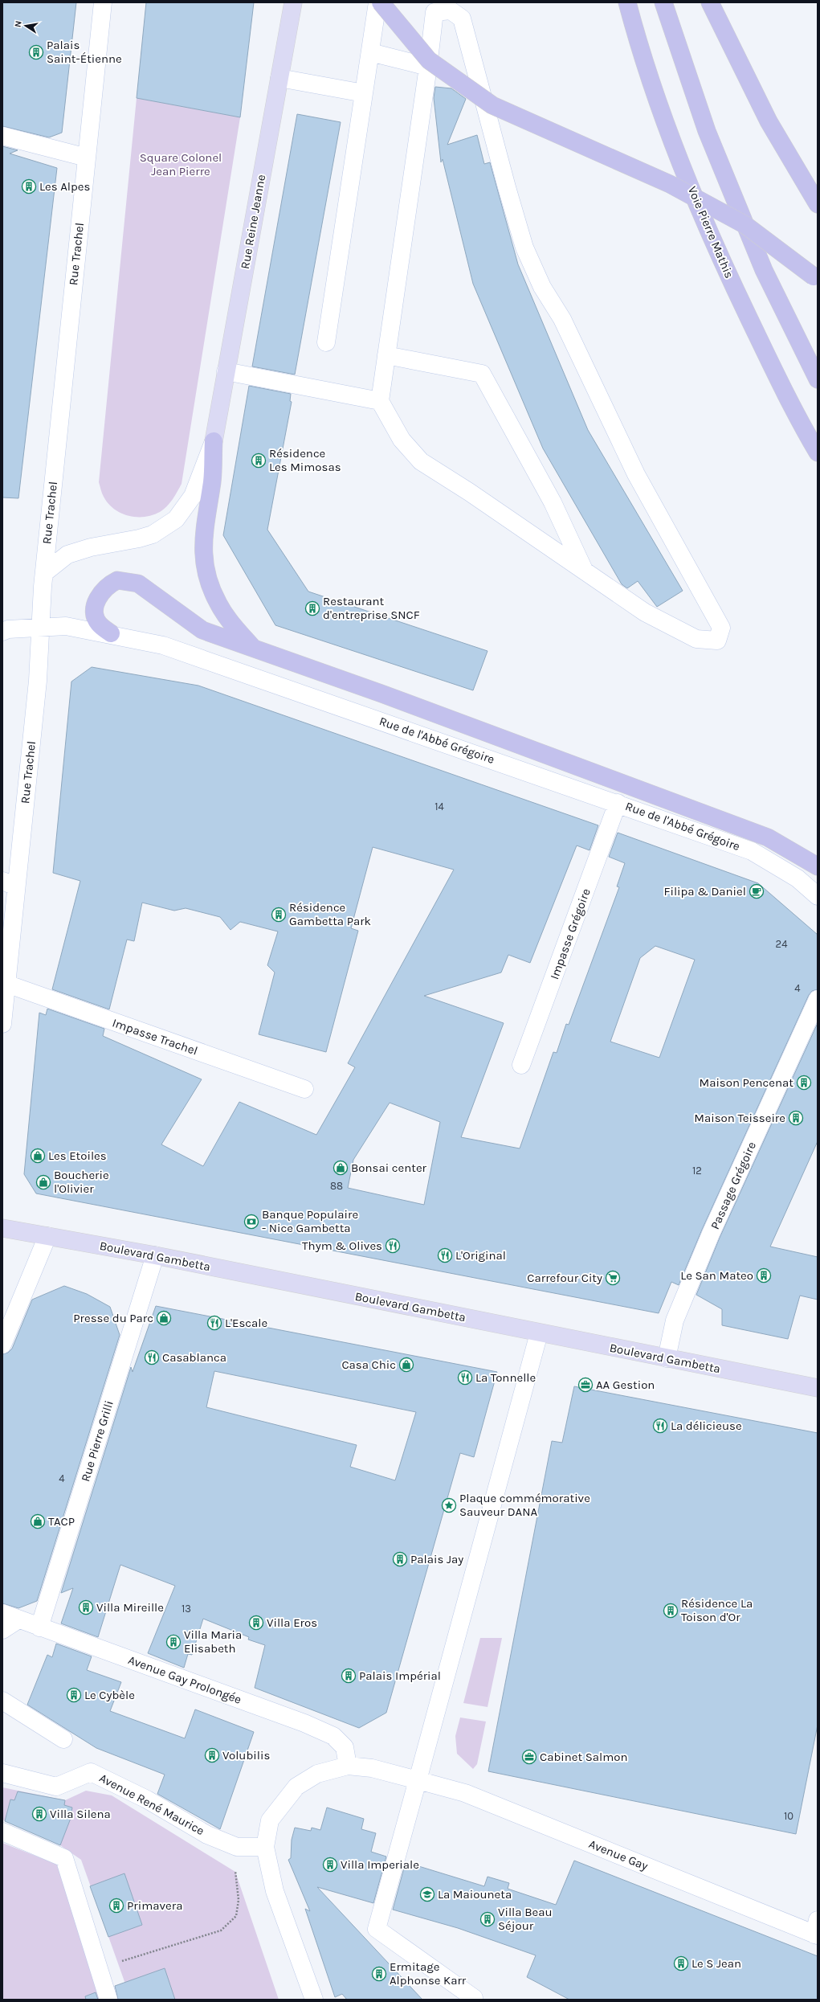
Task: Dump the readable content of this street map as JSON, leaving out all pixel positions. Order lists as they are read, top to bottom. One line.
{"streets":{"highway":["Voie Pierre Mathis"],"main road":["Rue Reine Jeanne","Boulevard Gambetta"],"street":["Rue Trachel","Rue de l'Abbé Grégoire","Impasse Grégoire","Impasse Trachel","Passage Grégoire","Rue Pierre Grilli","Avenue Gay Prolongée","Avenue René Maurice","Avenue Gay"]},"crossings":[["Rue Trachel","Rue de l'Abbé Grégoire"],["Rue Trachel","Impasse Trachel"],["Rue de l'Abbé Grégoire","Impasse Grégoire"],["Passage Grégoire","Boulevard Gambetta"],["Boulevard Gambetta","Rue Pierre Grilli"],["Rue Pierre Grilli","Avenue Gay Prolongée"],["Avenue Gay Prolongée","Avenue Gay"]],"parks":["Square Colonel Jean Pierre"],"places":{"building":["Palais Saint-Étienne","Les Alpes","Résidence Les Mimosas","Restaurant d'entreprise SNCF","Résidence Gambetta Park","Maison Pencenat","Maison Teisseire","Le San Mateo","Palais Jay","Villa Mireille","Résidence La Toison d'Or","Villa Eros","Villa Maria Elisabeth","Palais Impérial","Le Cybèle","Volubilis","Villa Silena","Villa Imperiale","Primavera","Villa Beau Séjour","Le S Jean","Ermitage Alphonse Karr"],"cafe":["Filipa & Daniel"],"shop":["Les Etoiles","Bonsai center","Boucherie l'Olivier","Presse du Parc","Casa Chic","TACP"],"bank":["Banque Populaire - Nice Gambetta"],"restaurant":["Thym & Olives","L'Original","L'Escale","Casablanca","La Tonnelle","La délicieuse"],"supermarket":["Carrefour City"],"office":["AA Gestion","Cabinet Salmon"],"place":["Plaque commémorative Sauveur DANA"],"school or university":["La Maiouneta"]},"house_numbers":["14","24","4","12","88","4","13","10"],"north":"left"}
